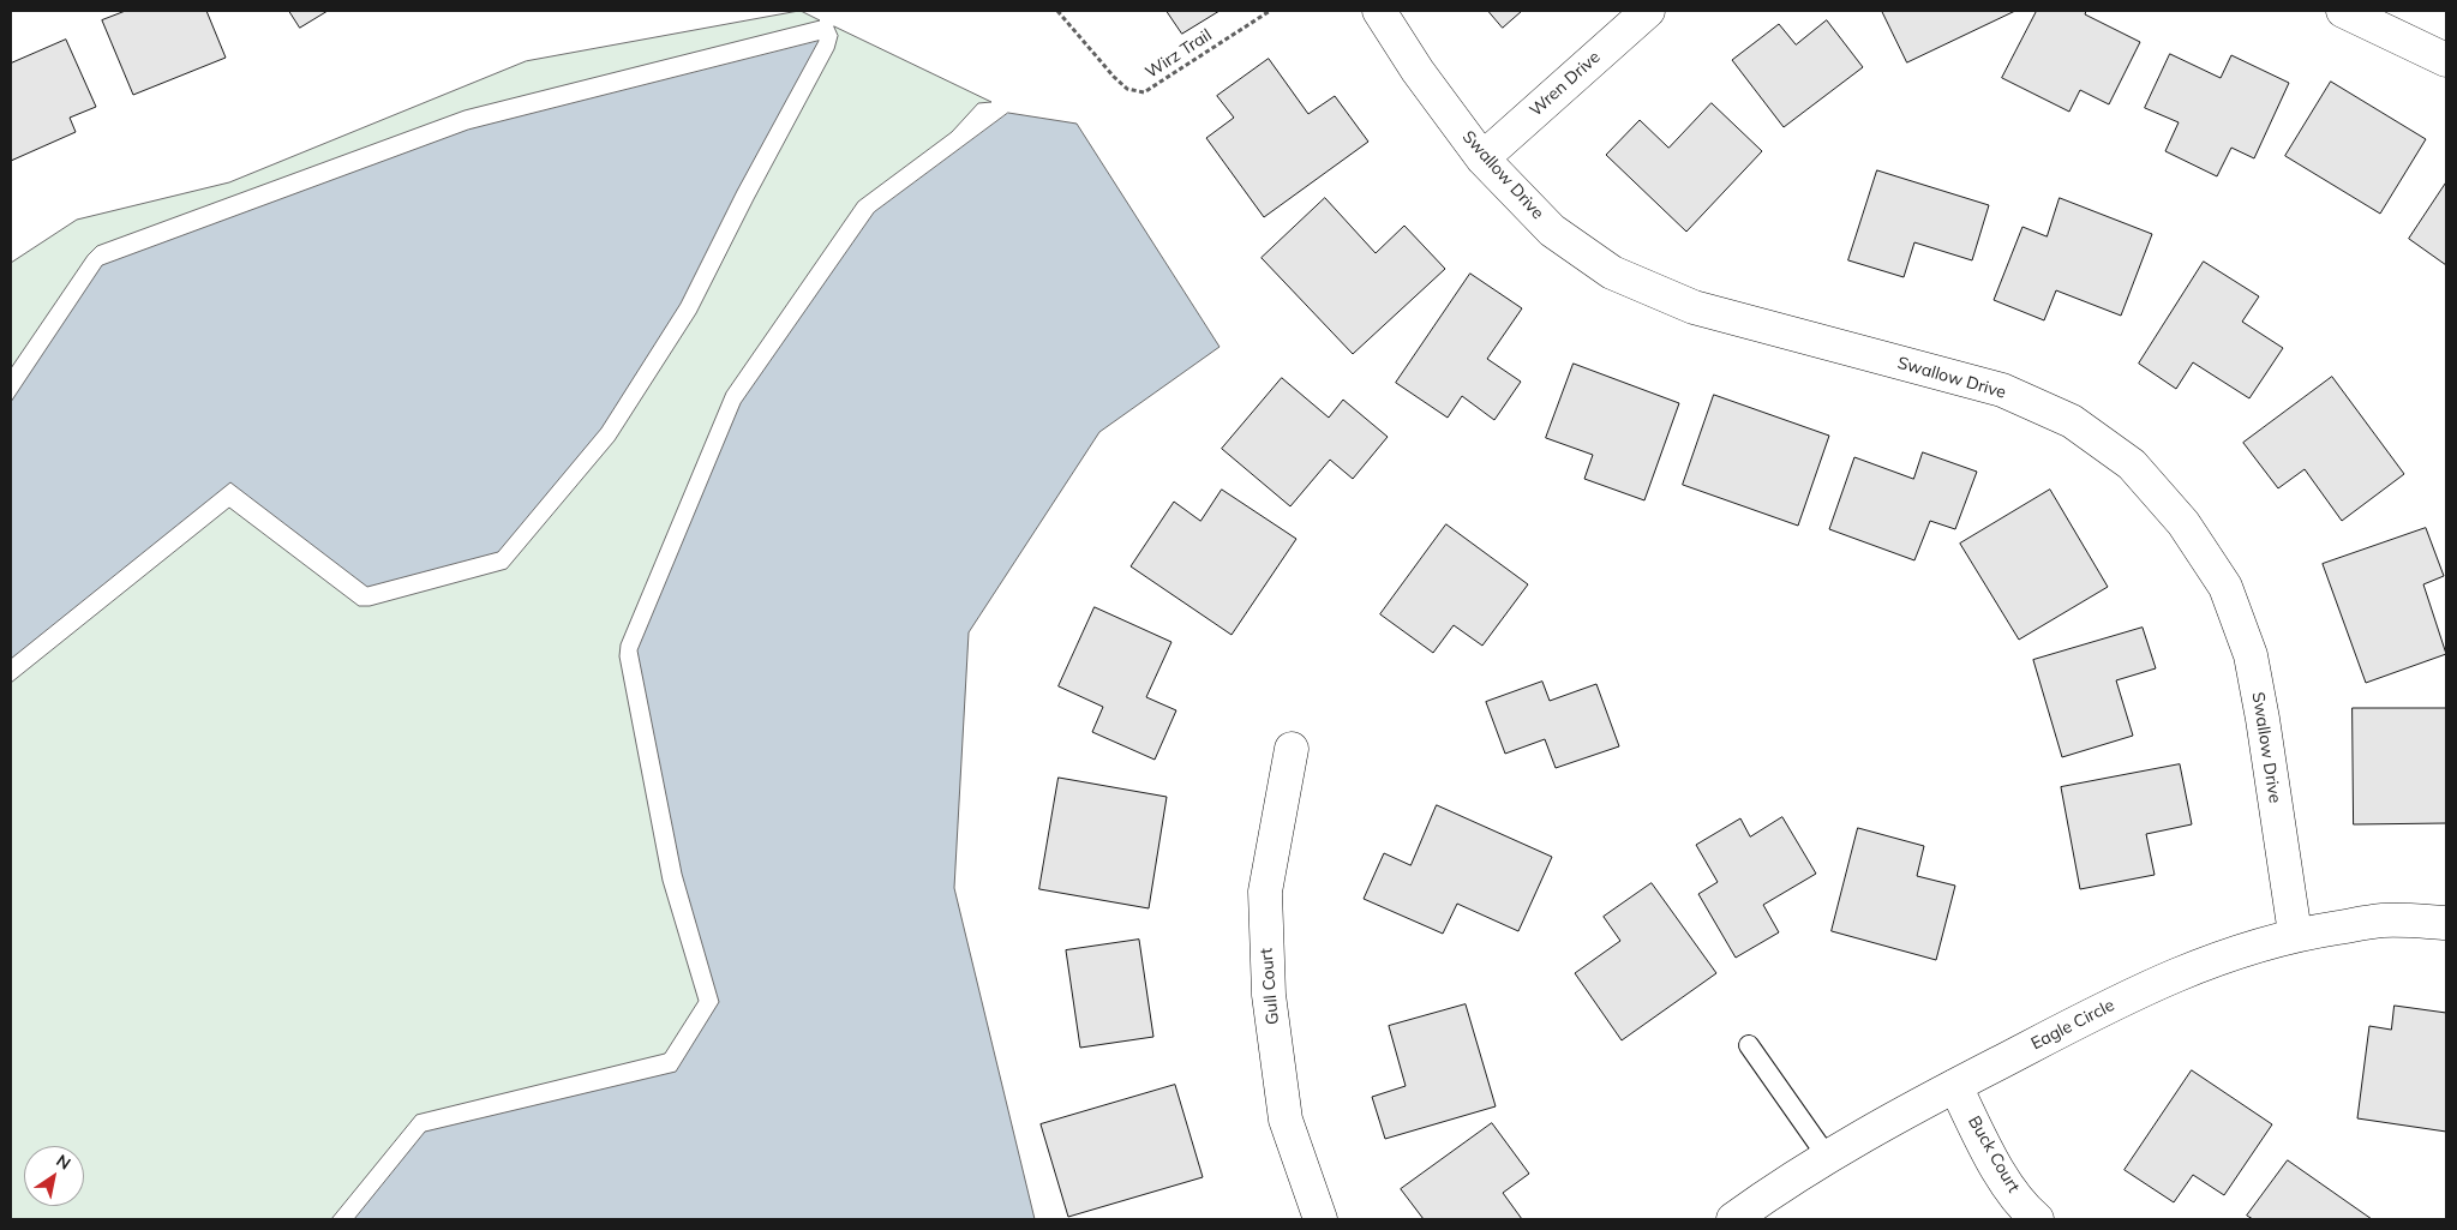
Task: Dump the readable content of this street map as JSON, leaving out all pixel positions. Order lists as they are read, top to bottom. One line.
{"streets":{"street":["Wren Drive","Swallow Drive","Gull Court","Eagle Circle","Buck Court"],"path":["Wirz Trail"]},"crossings":[["Wren Drive","Swallow Drive"],["Swallow Drive","Eagle Circle"],["Eagle Circle","Buck Court"]],"north":"top right"}
